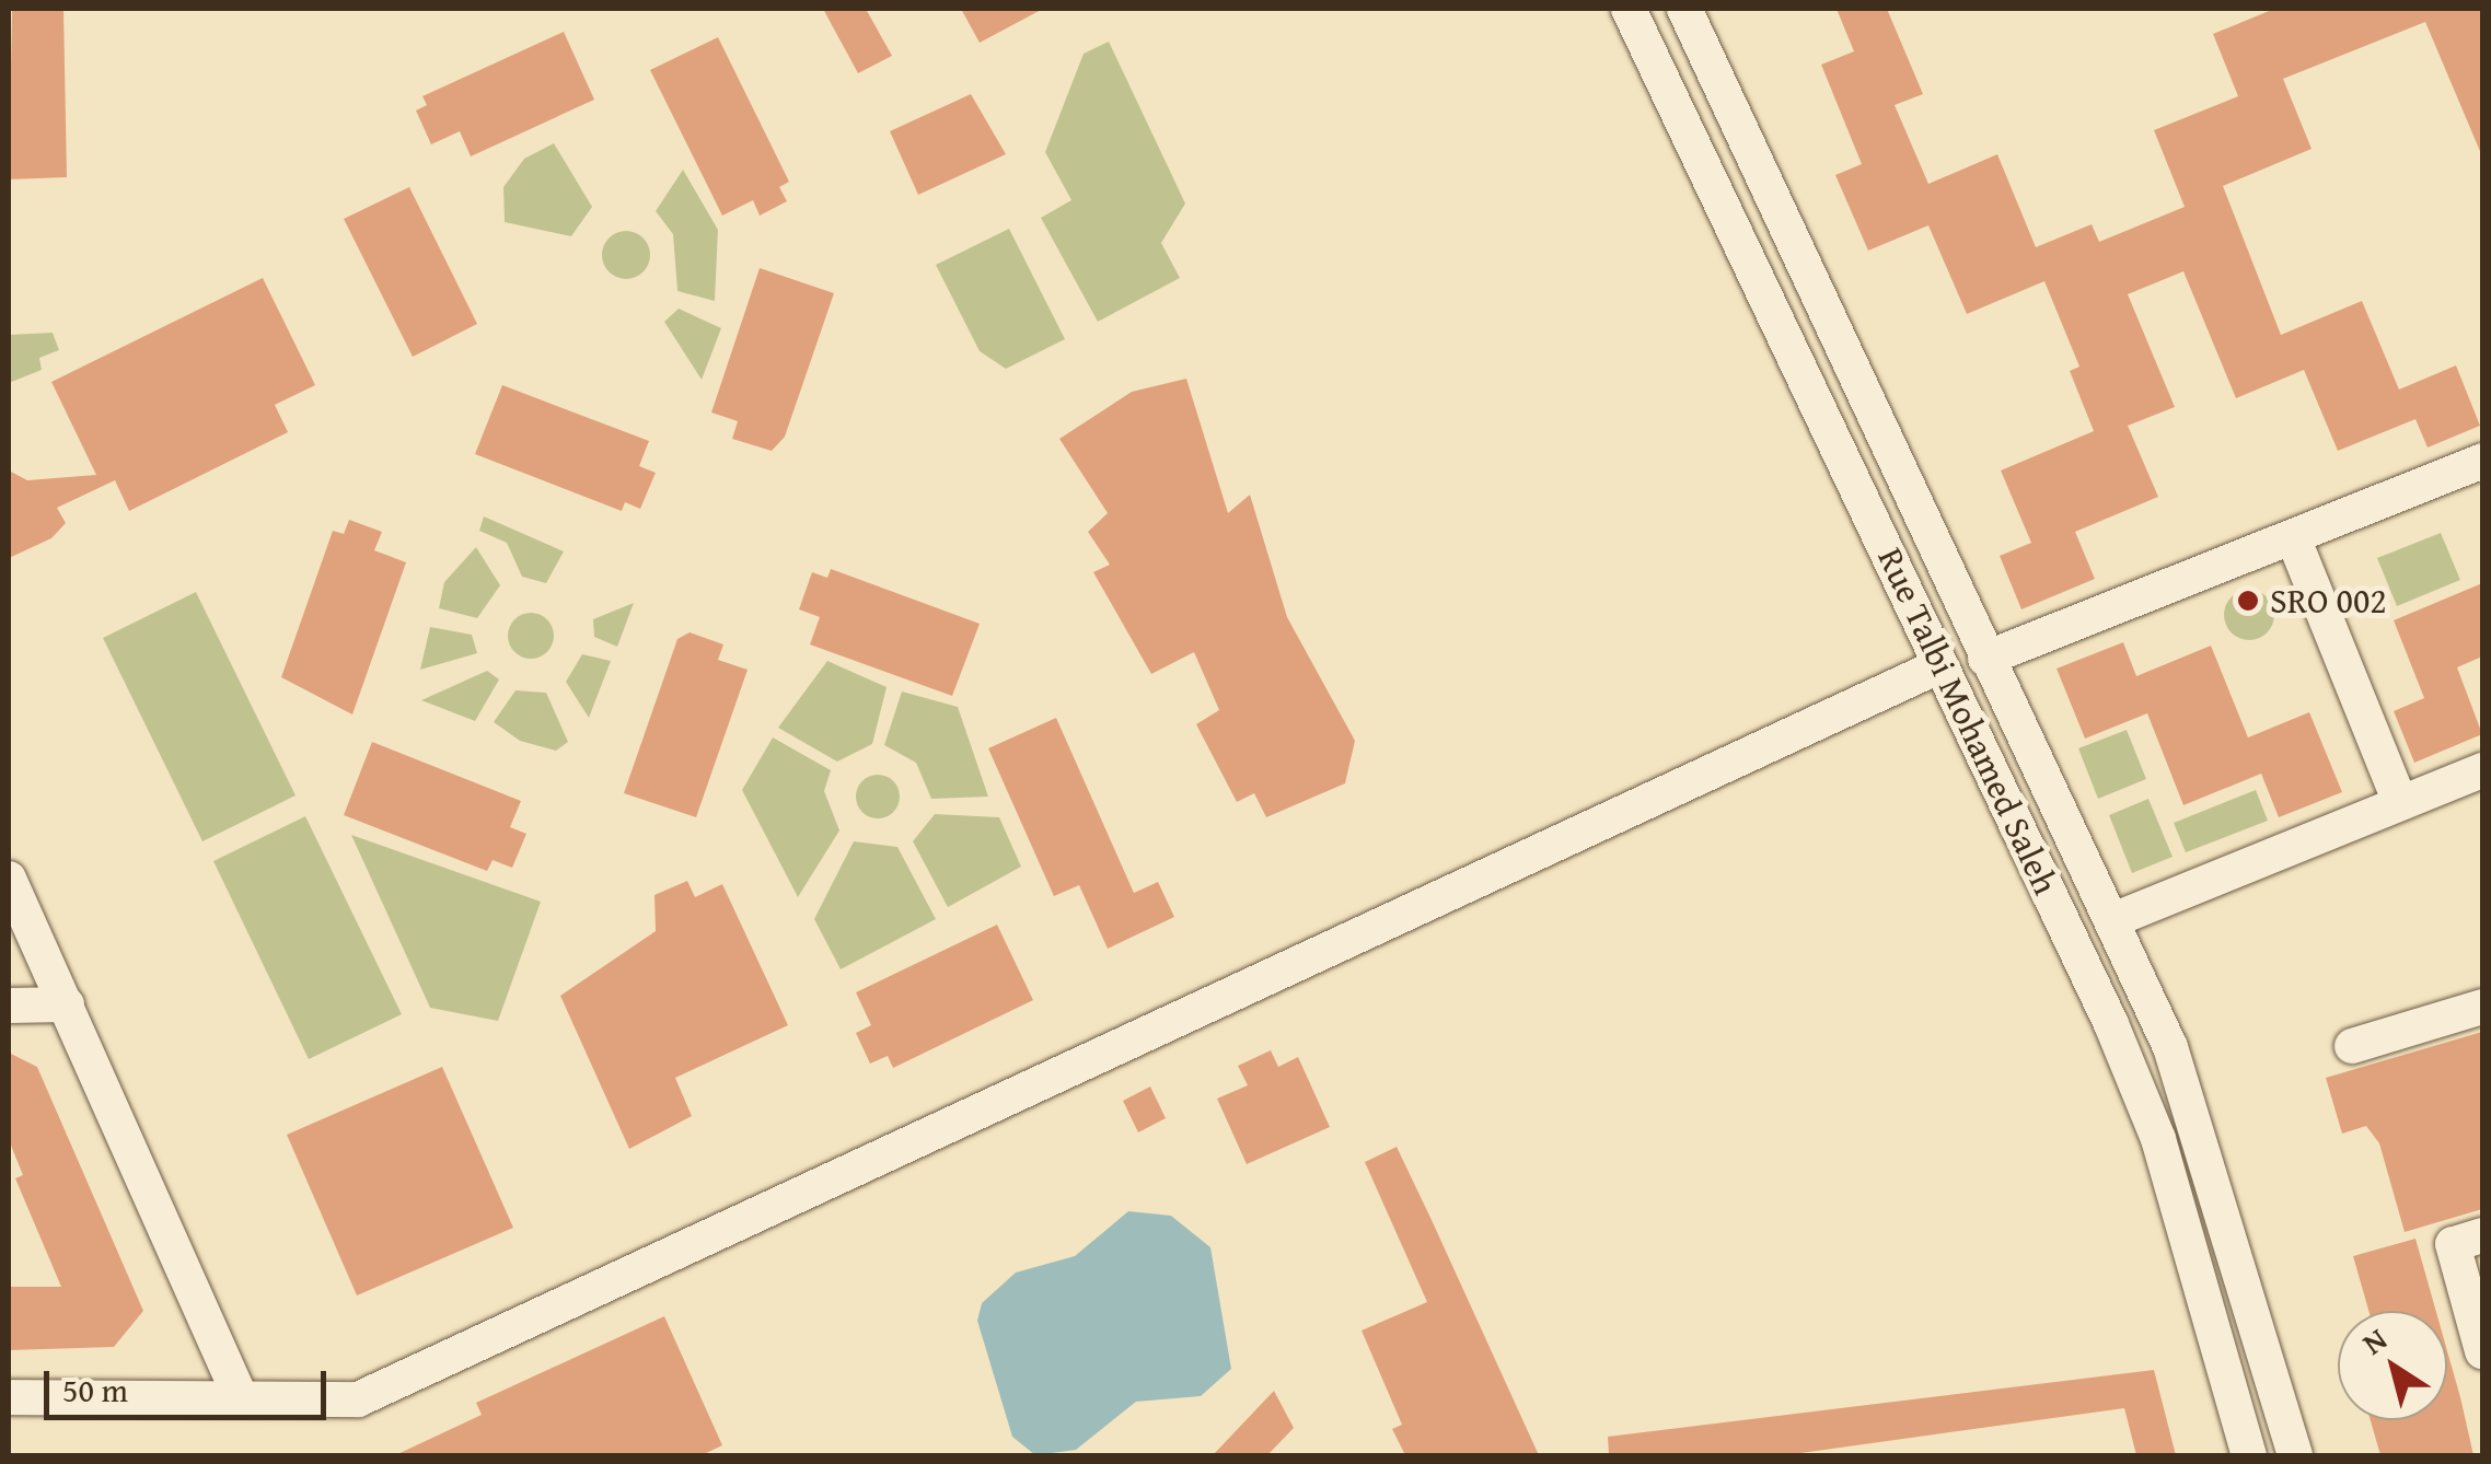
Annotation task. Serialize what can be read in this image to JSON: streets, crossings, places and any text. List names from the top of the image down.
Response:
{
  "streets": {
    "street": ["Rue Talbi Mohamed Saleh"]
  },
  "places": ["SRO 002"],
  "scale_bar": "50 m",
  "north": "top left"
}
